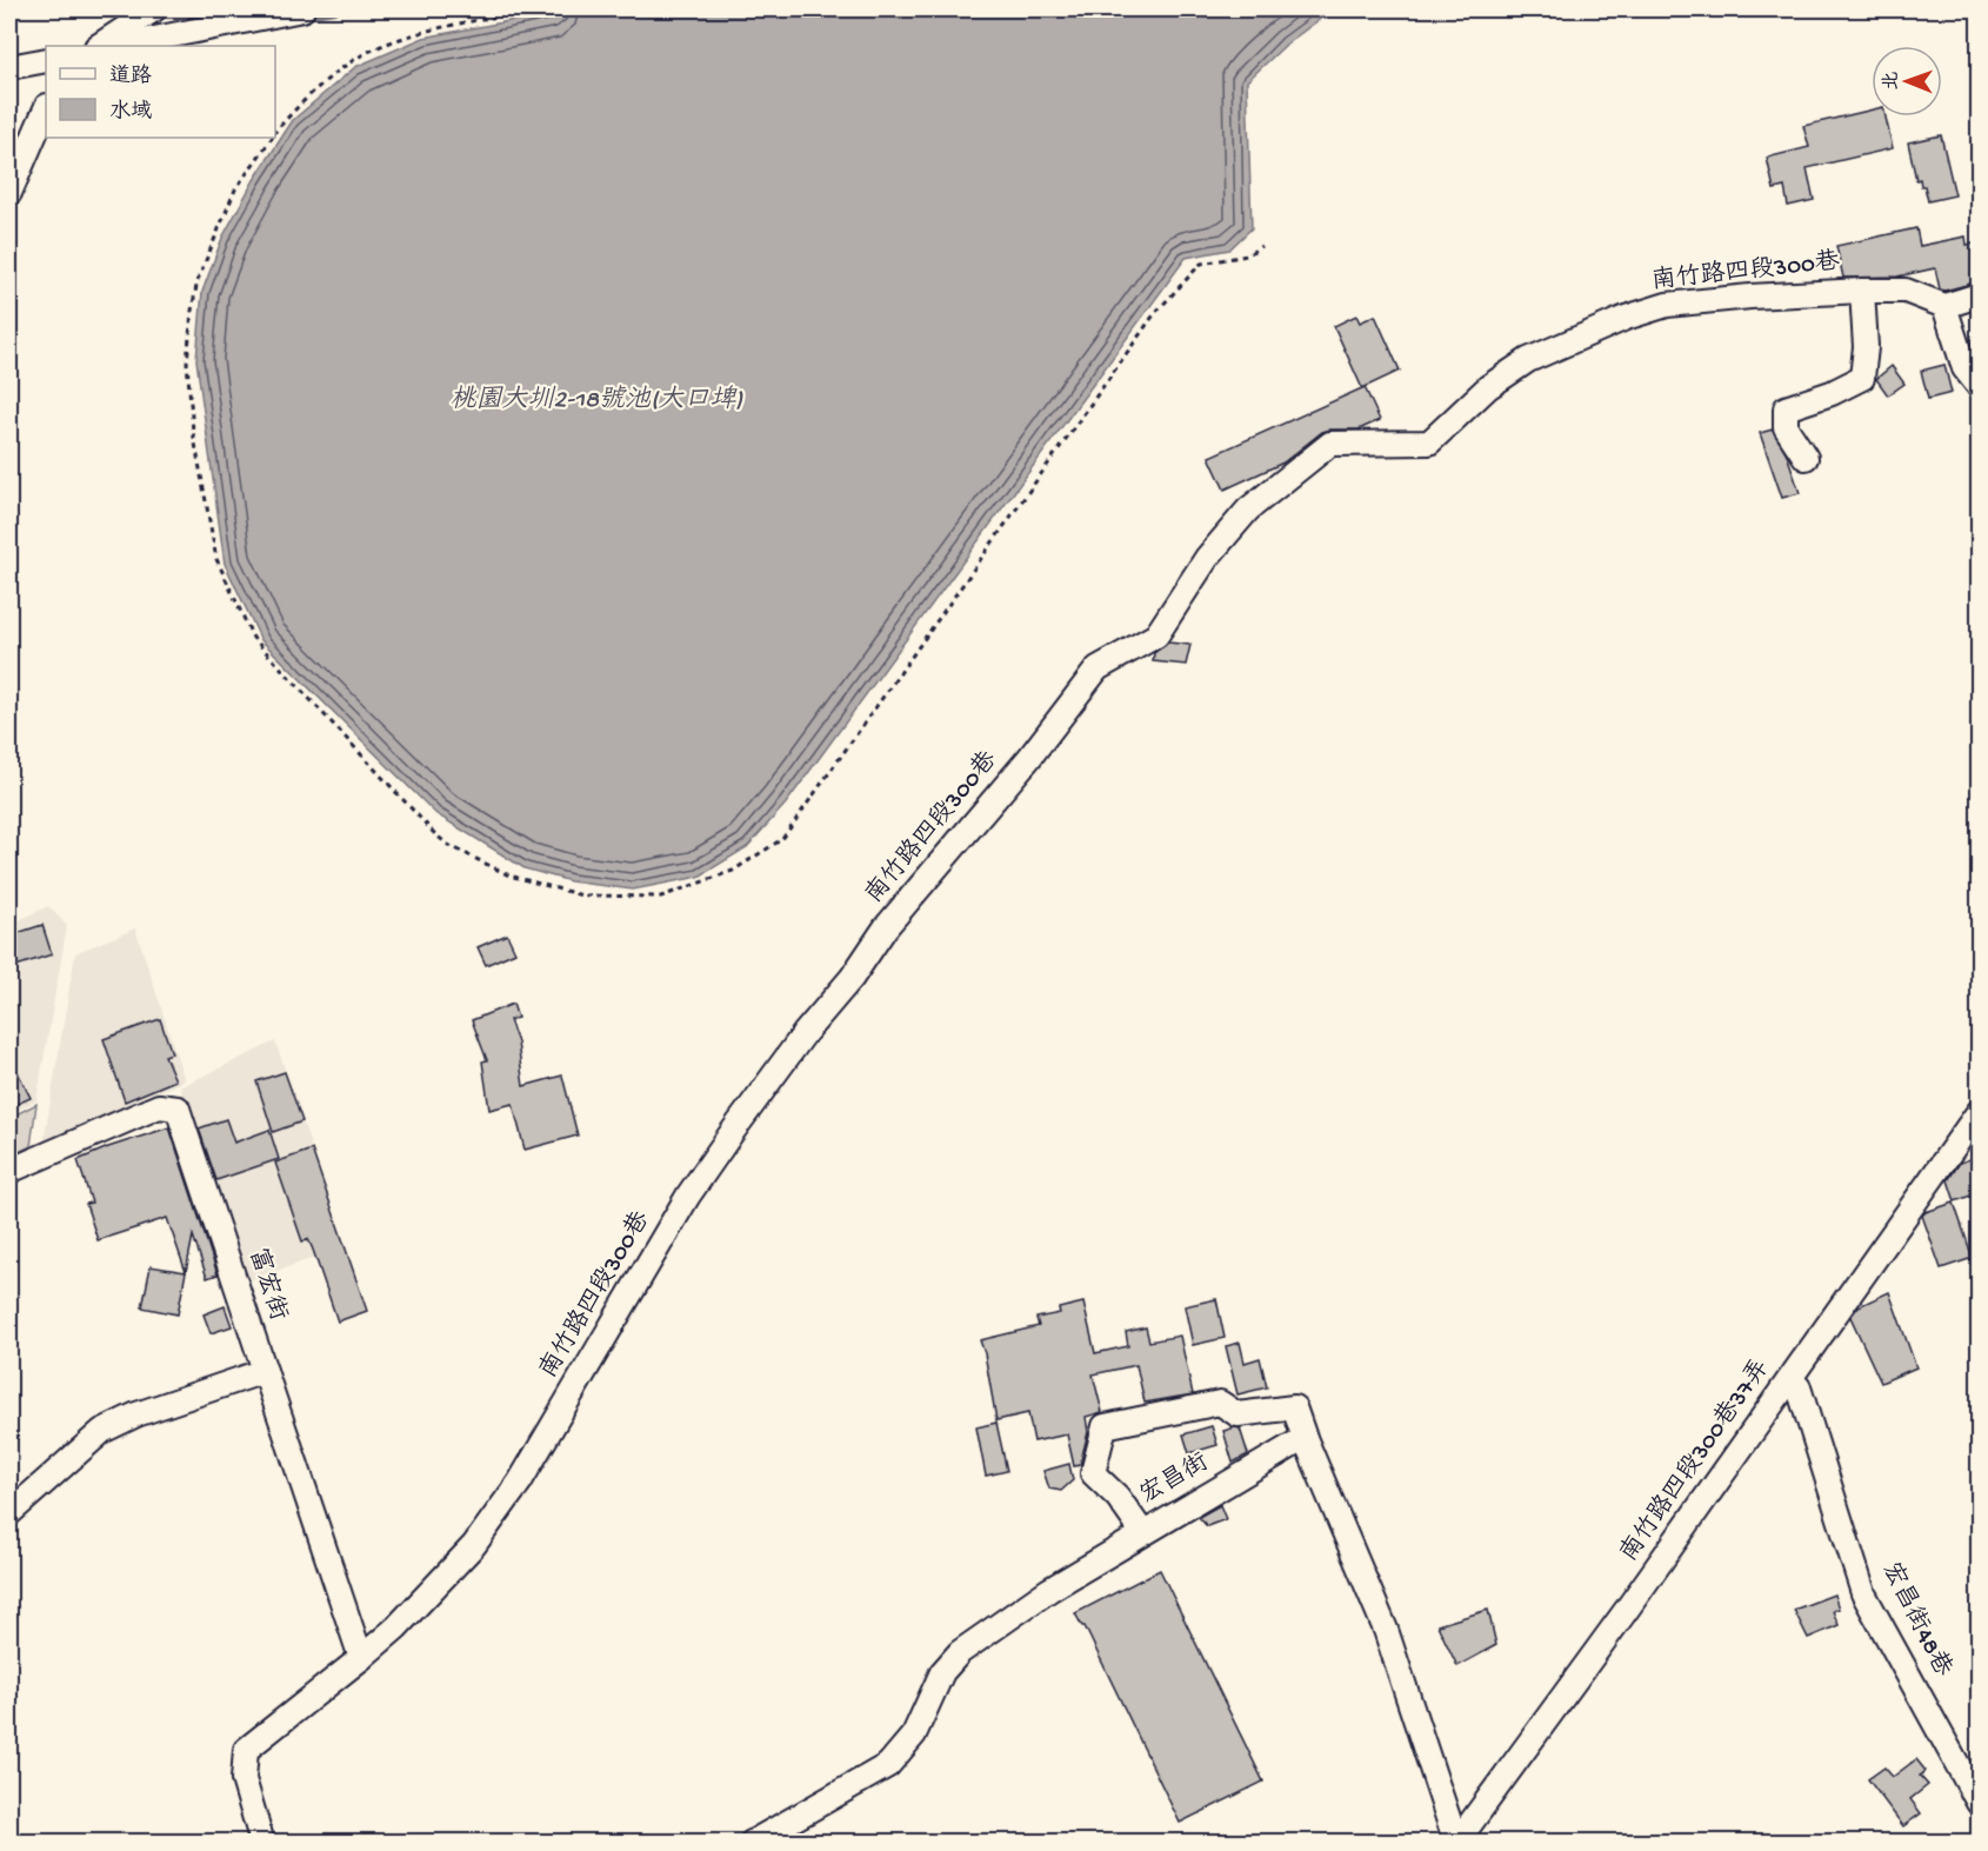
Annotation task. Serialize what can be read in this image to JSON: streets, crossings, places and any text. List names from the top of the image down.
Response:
{
  "streets": {
    "street": [
      "南竹路四段300巷",
      "富宏街",
      "南竹路四段300巷37弄",
      "宏昌街",
      "宏昌街48巷"
    ]
  },
  "crossings": [
    ["南竹路四段300巷37弄", "宏昌街48巷"]
  ],
  "water": ["桃園大圳2-18號池(大口埤)"],
  "legend": ["道路", "水域"],
  "north": "left"
}
